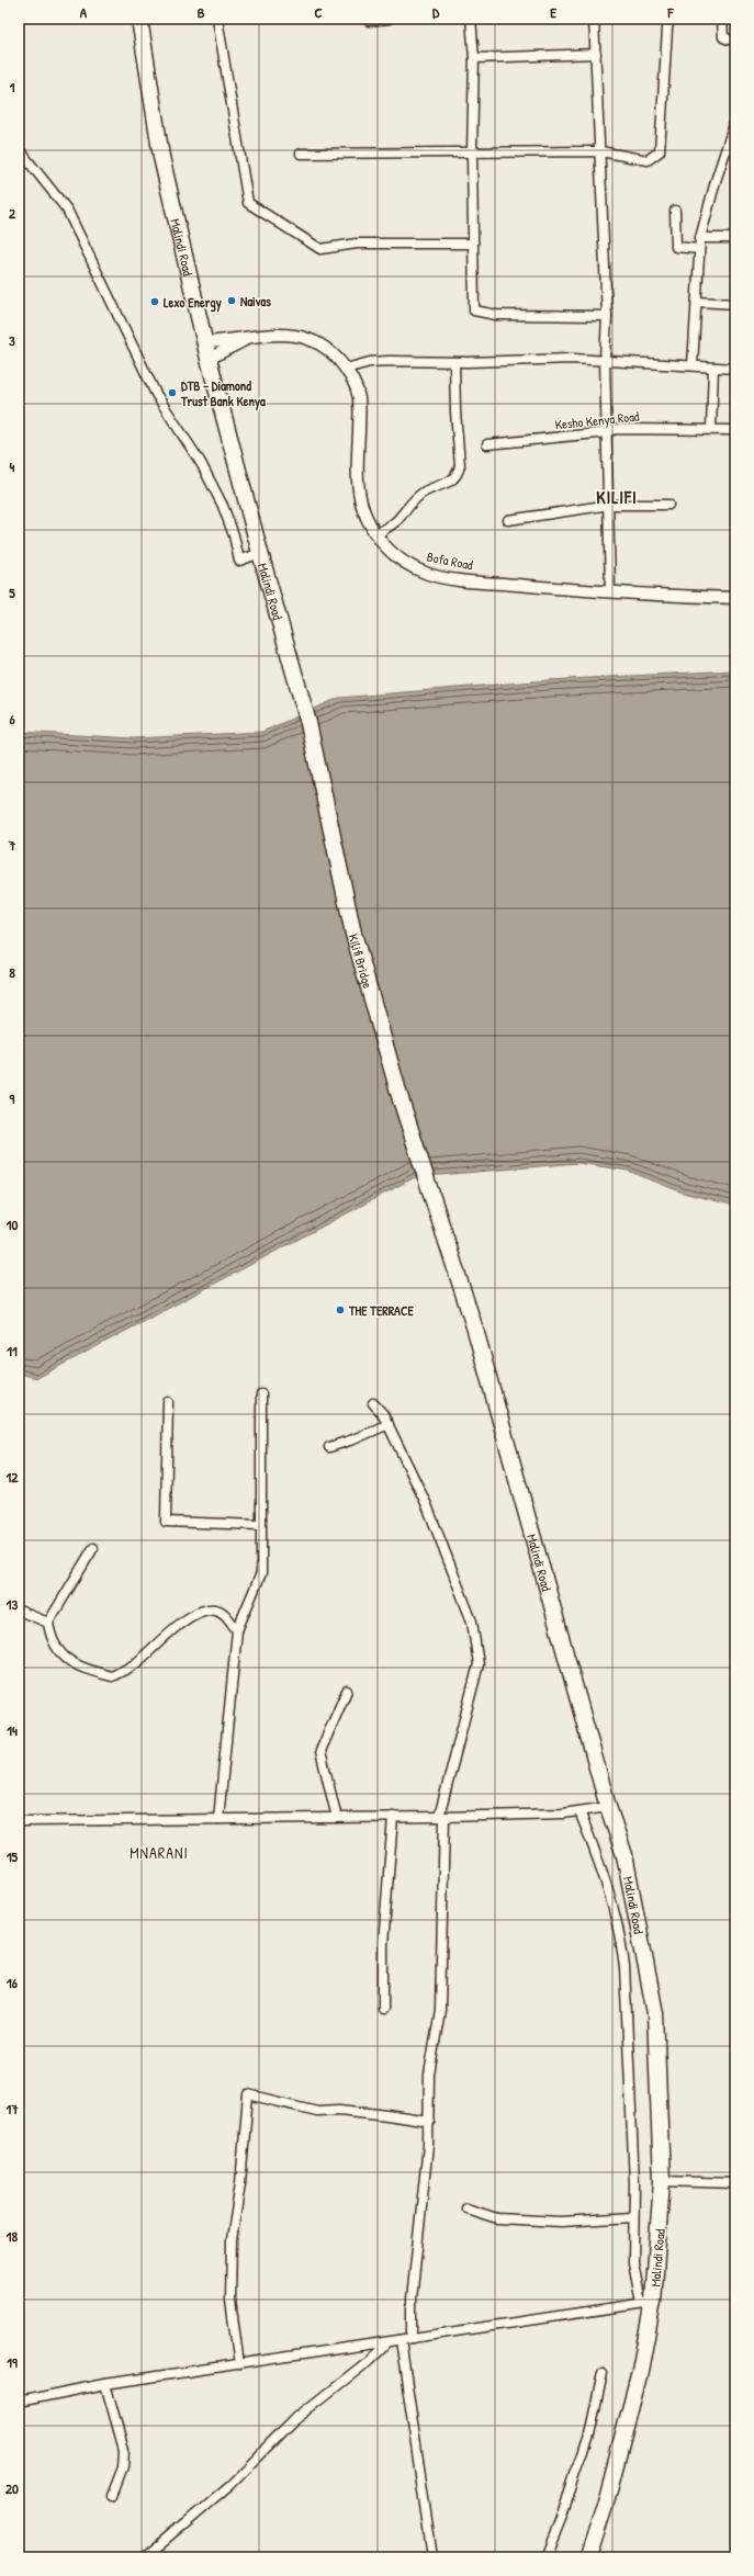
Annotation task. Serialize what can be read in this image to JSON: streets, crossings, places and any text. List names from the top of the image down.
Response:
{
  "streets": {
    "highway": ["Malindi Road", "Kilifi Bridge"],
    "street": ["Kesho Kenya Road", "Bofa Road"]
  },
  "crossings": [
    ["Malindi Road", "Bofa Road"],
    ["Malindi Road", "Kilifi Bridge"]
  ],
  "districts": ["KILIFI", "MNARANI"],
  "places": [
    "Naivas",
    "Lexo Energy",
    "DTB - Diamond Trust Bank Kenya",
    "THE TERRACE"
  ],
  "grid": {
    "columns": [
      "A",
      "B",
      "C",
      "D",
      "E",
      "F"
    ],
    "rows": [
      "1",
      "2",
      "3",
      "4",
      "5",
      "6",
      "7",
      "8",
      "9",
      "10",
      "11",
      "12",
      "13",
      "14",
      "15",
      "16",
      "17",
      "18",
      "19",
      "20"
    ]
  }
}
